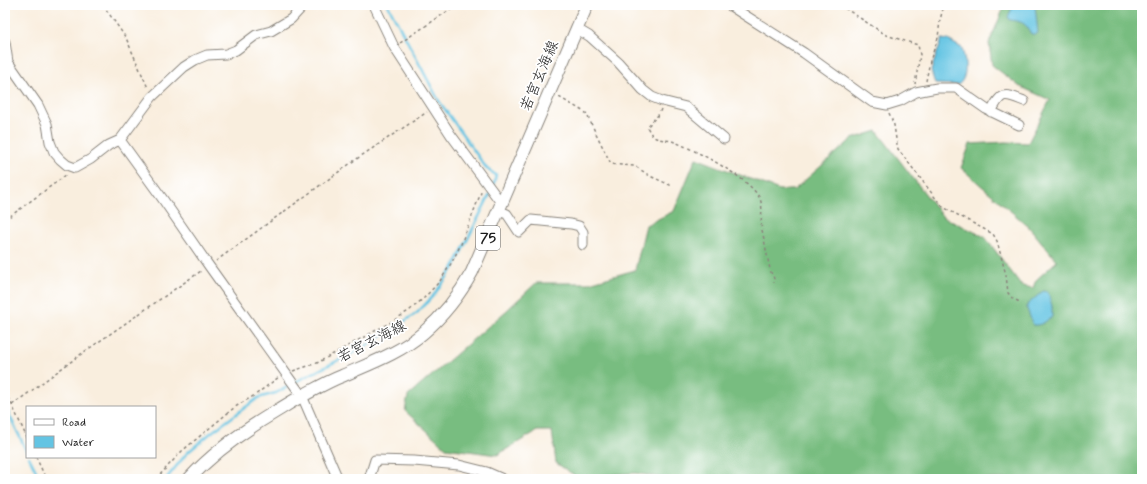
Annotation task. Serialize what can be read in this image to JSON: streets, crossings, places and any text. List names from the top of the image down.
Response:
{
  "streets": {
    "main road": ["若宮玄海線", "75"]
  },
  "legend": ["Road", "Water"]
}
